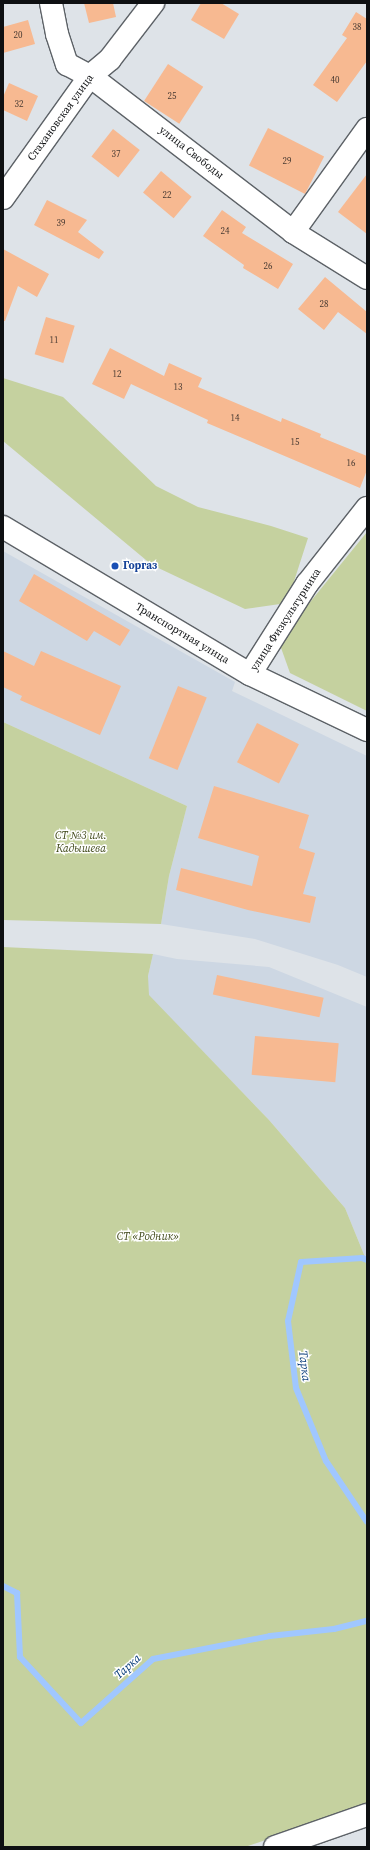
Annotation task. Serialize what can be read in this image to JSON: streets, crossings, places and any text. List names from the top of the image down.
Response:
{
  "streets": {
    "street": [
      "Стахановская улица",
      "улица Свободы",
      "улица Физкультурника",
      "Транспортная улица"
    ]
  },
  "crossings": [
    ["Стахановская улица", "улица Свободы"],
    ["улица Физкультурника", "Транспортная улица"]
  ],
  "water": ["Тарка"],
  "parks": ["СТ №3 им. Кадышева", "СТ «Родник»"],
  "places": ["Горгаз"],
  "house_numbers": [
    "38",
    "20",
    "40",
    "25",
    "32",
    "37",
    "29",
    "22",
    "39",
    "24",
    "26",
    "28",
    "11",
    "12",
    "13",
    "14",
    "15",
    "16"
  ]
}
